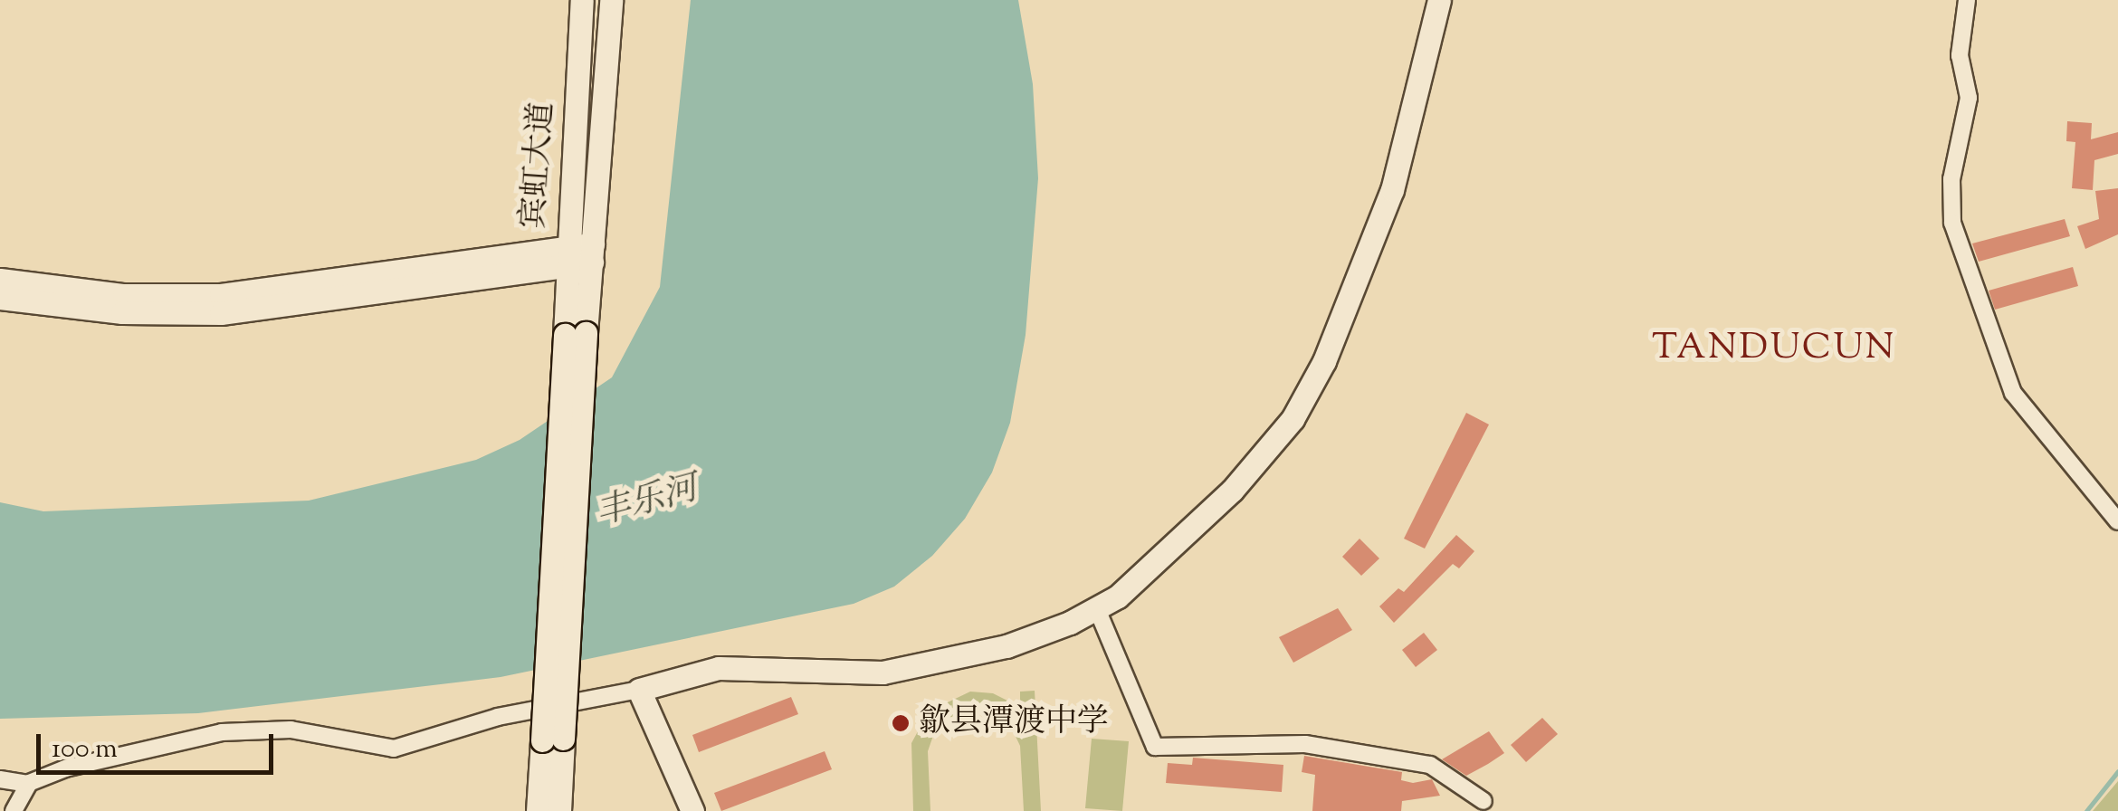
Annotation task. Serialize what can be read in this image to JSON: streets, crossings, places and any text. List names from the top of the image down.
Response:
{
  "streets": {
    "street": ["宾虹大道"]
  },
  "districts": ["TANDUCUN"],
  "water": ["丰乐河"],
  "places": ["歙县潭渡中学"],
  "scale_bar": "100 m"
}
